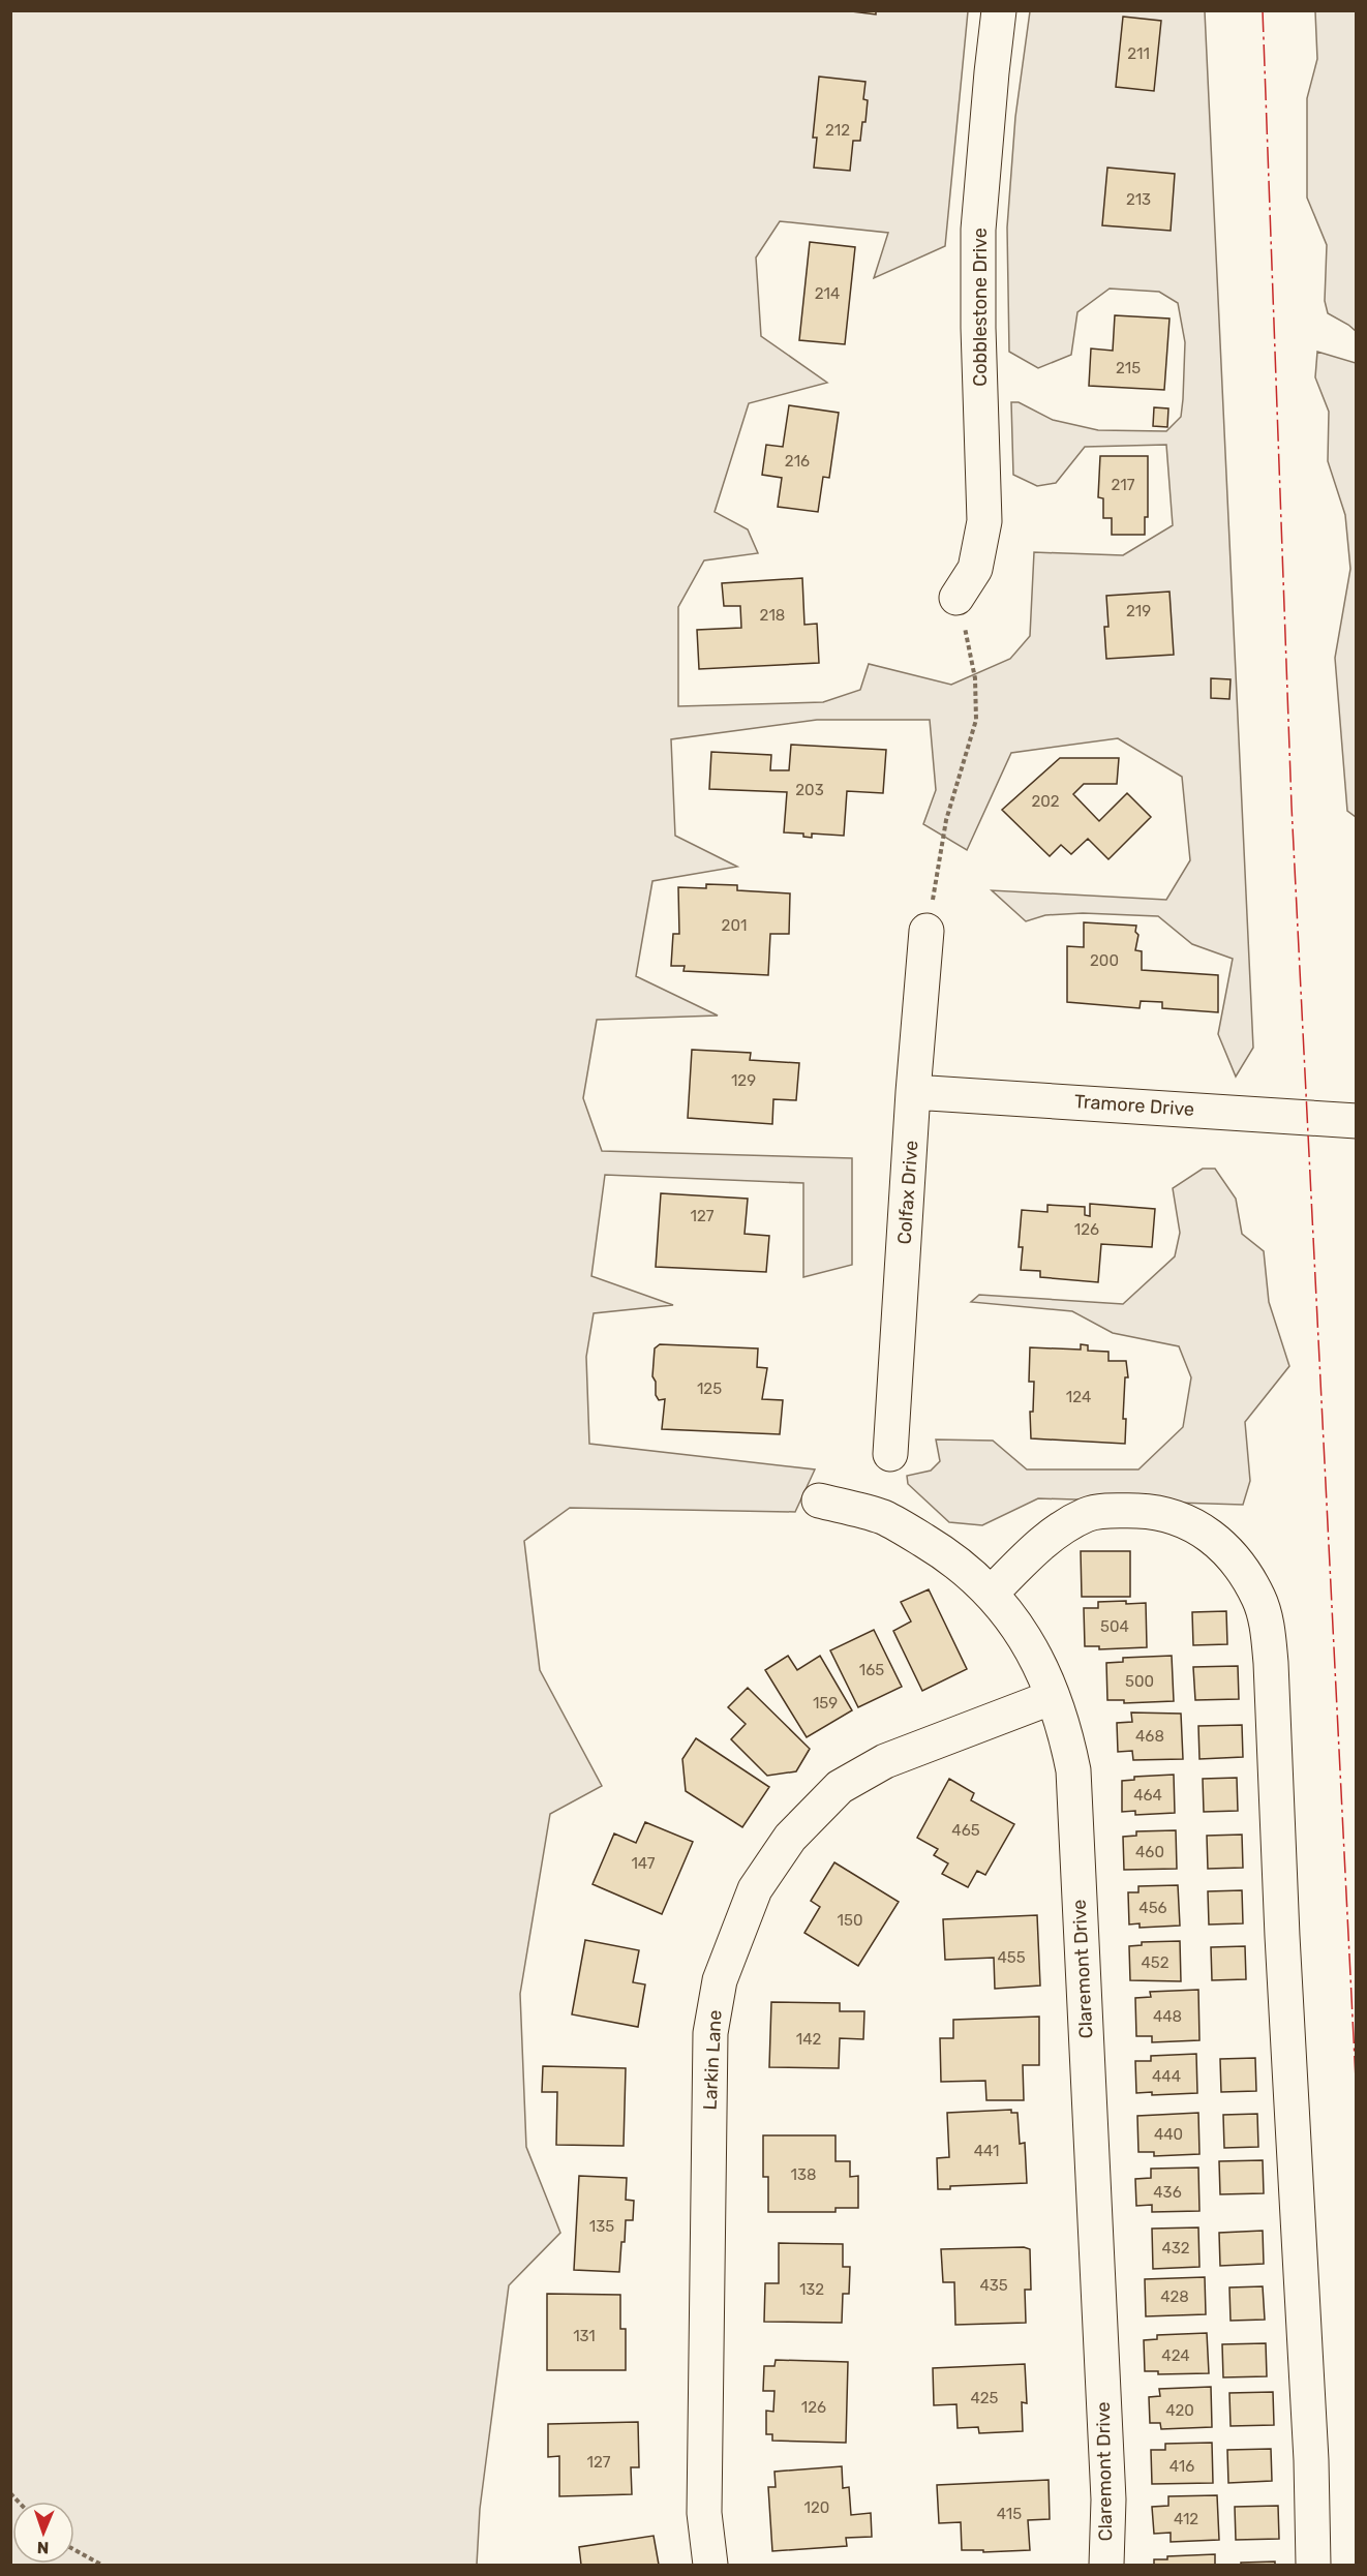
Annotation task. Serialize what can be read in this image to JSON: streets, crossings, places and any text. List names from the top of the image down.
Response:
{
  "streets": {
    "street": [
      "Cobblestone Drive",
      "Tramore Drive",
      "Colfax Drive",
      "Claremont Drive",
      "Larkin Lane"
    ]
  },
  "crossings": [
    ["Tramore Drive", "Colfax Drive"],
    ["Claremont Drive", "Larkin Lane"]
  ],
  "house_numbers": [
    "211",
    "212",
    "213",
    "214",
    "215",
    "216",
    "217",
    "219",
    "218",
    "203",
    "202",
    "201",
    "200",
    "129",
    "127",
    "126",
    "125",
    "124",
    "504",
    "165",
    "500",
    "159",
    "468",
    "464",
    "465",
    "460",
    "147",
    "456",
    "150",
    "455",
    "452",
    "448",
    "142",
    "444",
    "440",
    "441",
    "138",
    "436",
    "135",
    "432",
    "435",
    "132",
    "428",
    "131",
    "424",
    "425",
    "126",
    "420",
    "127",
    "416",
    "120",
    "415",
    "412"
  ],
  "north": "bottom"
}
